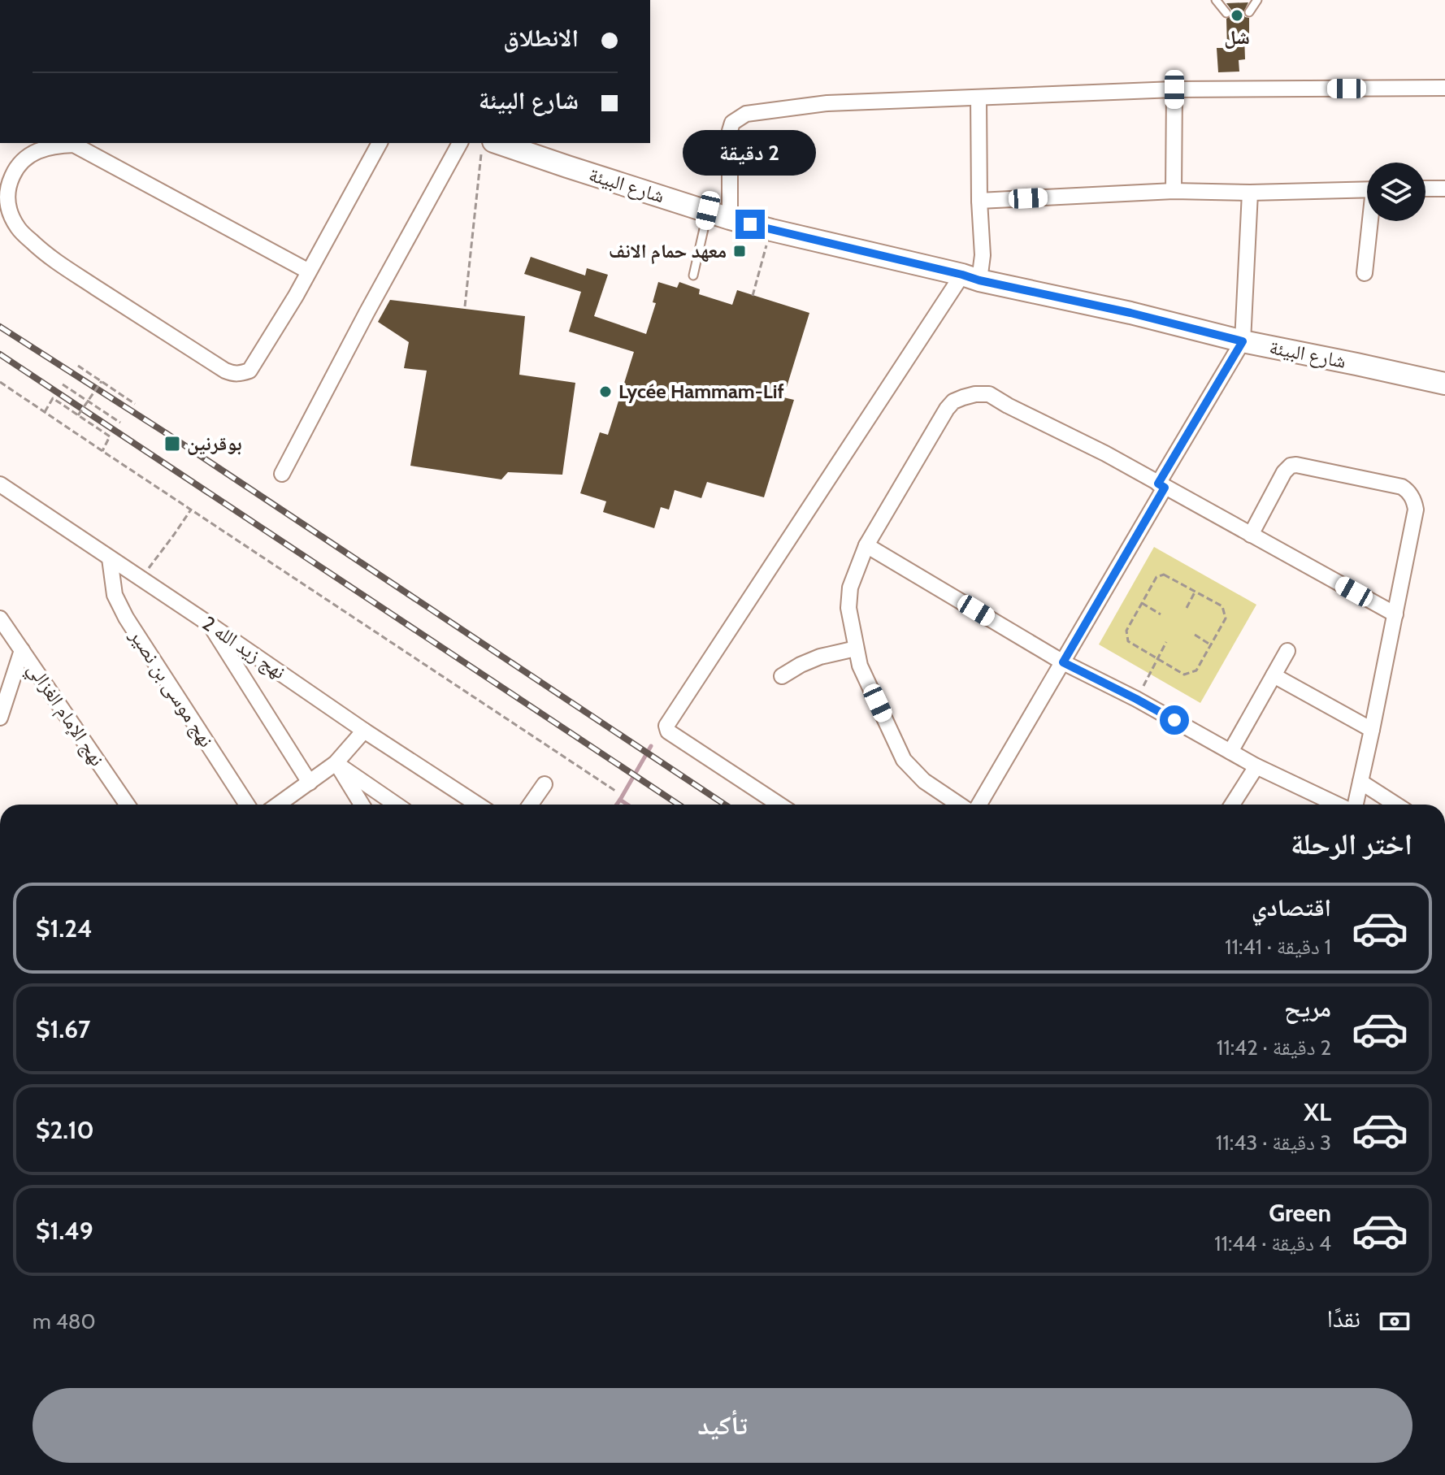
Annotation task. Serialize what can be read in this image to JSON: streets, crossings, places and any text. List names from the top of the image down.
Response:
{
  "streets": {
    "main road": ["شارع البيئة"],
    "street": ["نهج زيد الله 2", "نهج موسى بن نصير", "نهج الإمام الغزالي"]
  },
  "crossings": [
    ["نهج زيد الله 2", "نهج موسى بن نصير"]
  ],
  "places": {
    "other": ["شل", "Lycée Hammam-Lif"],
    "transit": ["معهد حمام الانف", "بوقرنين"]
  },
  "page": {
    "banner": ["الانطلاق", "شارع البيئة"],
    "bubble": "2 دقيقة",
    "heading": "اختر الرحلة",
    "list": [
      {
        "name": "اقتصادي",
        "note": "1 دقيقة · 11:41",
        "value": "$1.24"
      },
      {
        "name": "مريح",
        "note": "2 دقيقة · 11:42",
        "value": "$1.67"
      },
      {
        "name": "XL",
        "note": "3 دقيقة · 11:43",
        "value": "$2.10"
      },
      {
        "name": "Green",
        "note": "4 دقيقة · 11:44",
        "value": "$1.49"
      }
    ],
    "pay": ["نقدًا", "480 m"],
    "buttons": "تأكيد"
  }
}
